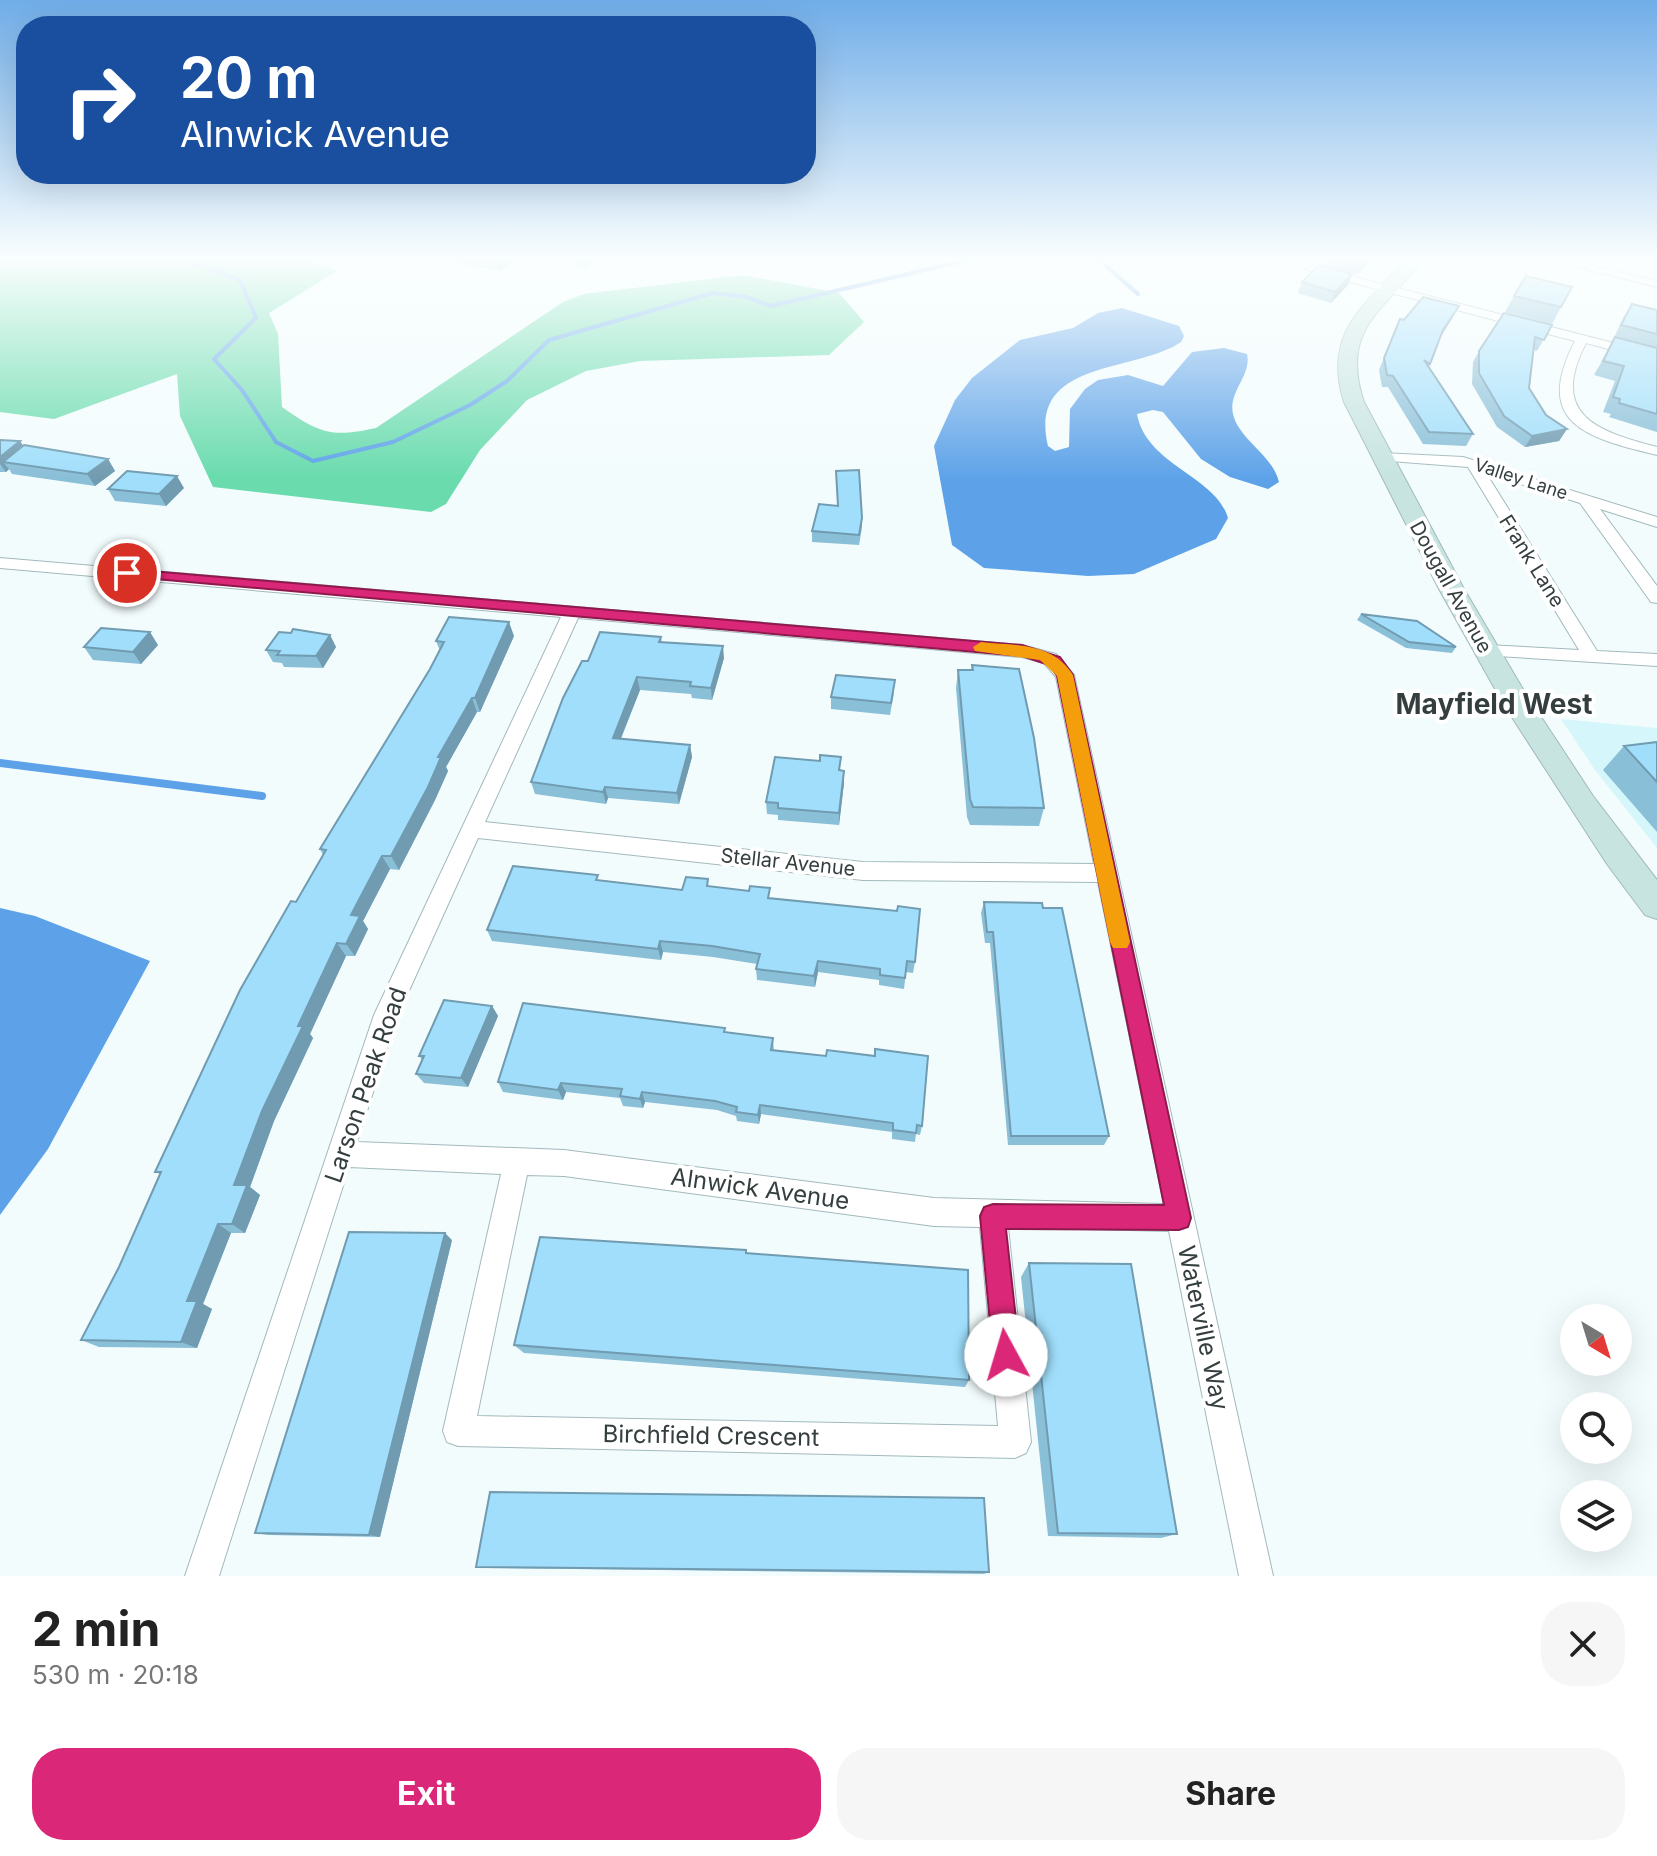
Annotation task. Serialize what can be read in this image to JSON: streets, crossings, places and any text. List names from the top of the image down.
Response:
{
  "streets": {
    "street": [
      "Valley Lane",
      "Frank Lane",
      "Dougall Avenue",
      "Stellar Avenue",
      "Larson Peak Road",
      "Alnwick Avenue",
      "Waterville Way",
      "Birchfield Crescent"
    ]
  },
  "crossings": [
    ["Valley Lane", "Frank Lane"],
    ["Valley Lane", "Dougall Avenue"],
    ["Stellar Avenue", "Larson Peak Road"],
    ["Stellar Avenue", "Waterville Way"],
    ["Larson Peak Road", "Alnwick Avenue"],
    ["Larson Peak Road", "Waterville Way"],
    ["Alnwick Avenue", "Waterville Way"],
    ["Alnwick Avenue", "Birchfield Crescent"]
  ],
  "districts": ["Mayfield West"],
  "north": "bottom right",
  "page": {
    "turn": ["20 m", "Alnwick Avenue"],
    "heading": ["2 min", "530 m · 20:18"],
    "buttons": ["Exit", "Share"]
  }
}
